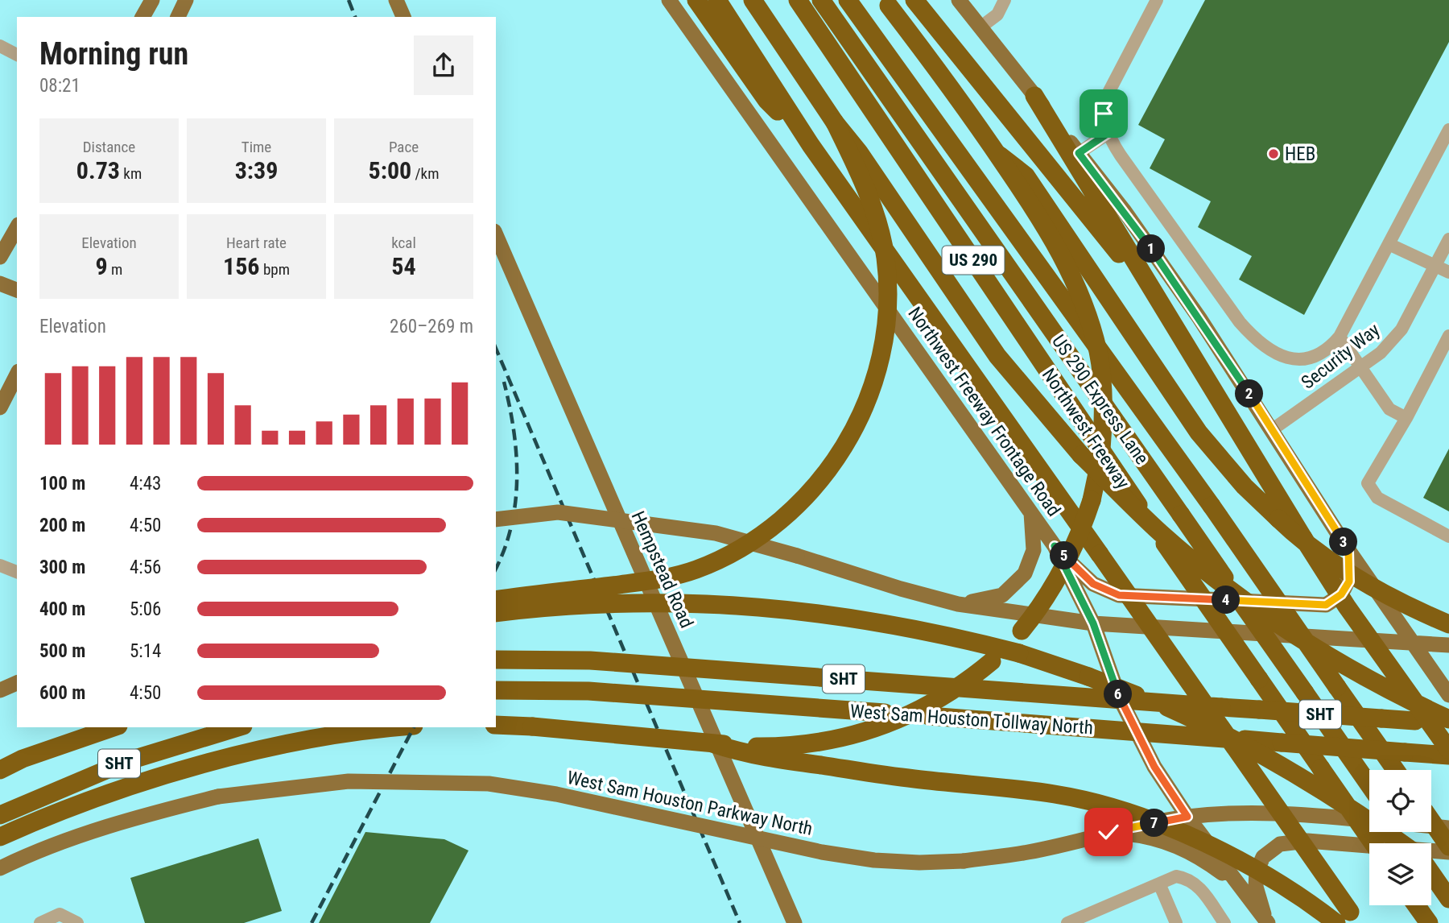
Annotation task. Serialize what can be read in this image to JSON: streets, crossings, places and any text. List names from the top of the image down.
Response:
{
  "streets": {
    "highway": [
      "US 290",
      "US 290 Express Lane",
      "Northwest Freeway",
      "SHT",
      "West Sam Houston Tollway North"
    ],
    "main road": ["Northwest Freeway Frontage Road", "Hempstead Road", "West Sam Houston Parkway North"],
    "street": ["Security Way"]
  },
  "crossings": [
    ["Northwest Freeway Frontage Road", "West Sam Houston Parkway North"]
  ],
  "places": ["HEB"],
  "page": {
    "heading": ["Morning run", "08:21"],
    "stats": [
      ["Distance", "0.73 km"],
      ["Time", "3:39"],
      ["Pace", "5:00 /km"],
      ["Elevation", "9 m"],
      ["Heart rate", "156 bpm"],
      ["kcal", "54"]
    ],
    "pins": [
      "1",
      "2",
      "3",
      "5",
      "4",
      "6",
      "7"
    ],
    "chart": ["Elevation", "260–269 m"],
    "list": [
      {
        "name": "100 m",
        "note": "4:43"
      },
      {
        "name": "200 m",
        "note": "4:50"
      },
      {
        "name": "300 m",
        "note": "4:56"
      },
      {
        "name": "400 m",
        "note": "5:06"
      },
      {
        "name": "500 m",
        "note": "5:14"
      },
      {
        "name": "600 m",
        "note": "4:50"
      }
    ]
  }
}
